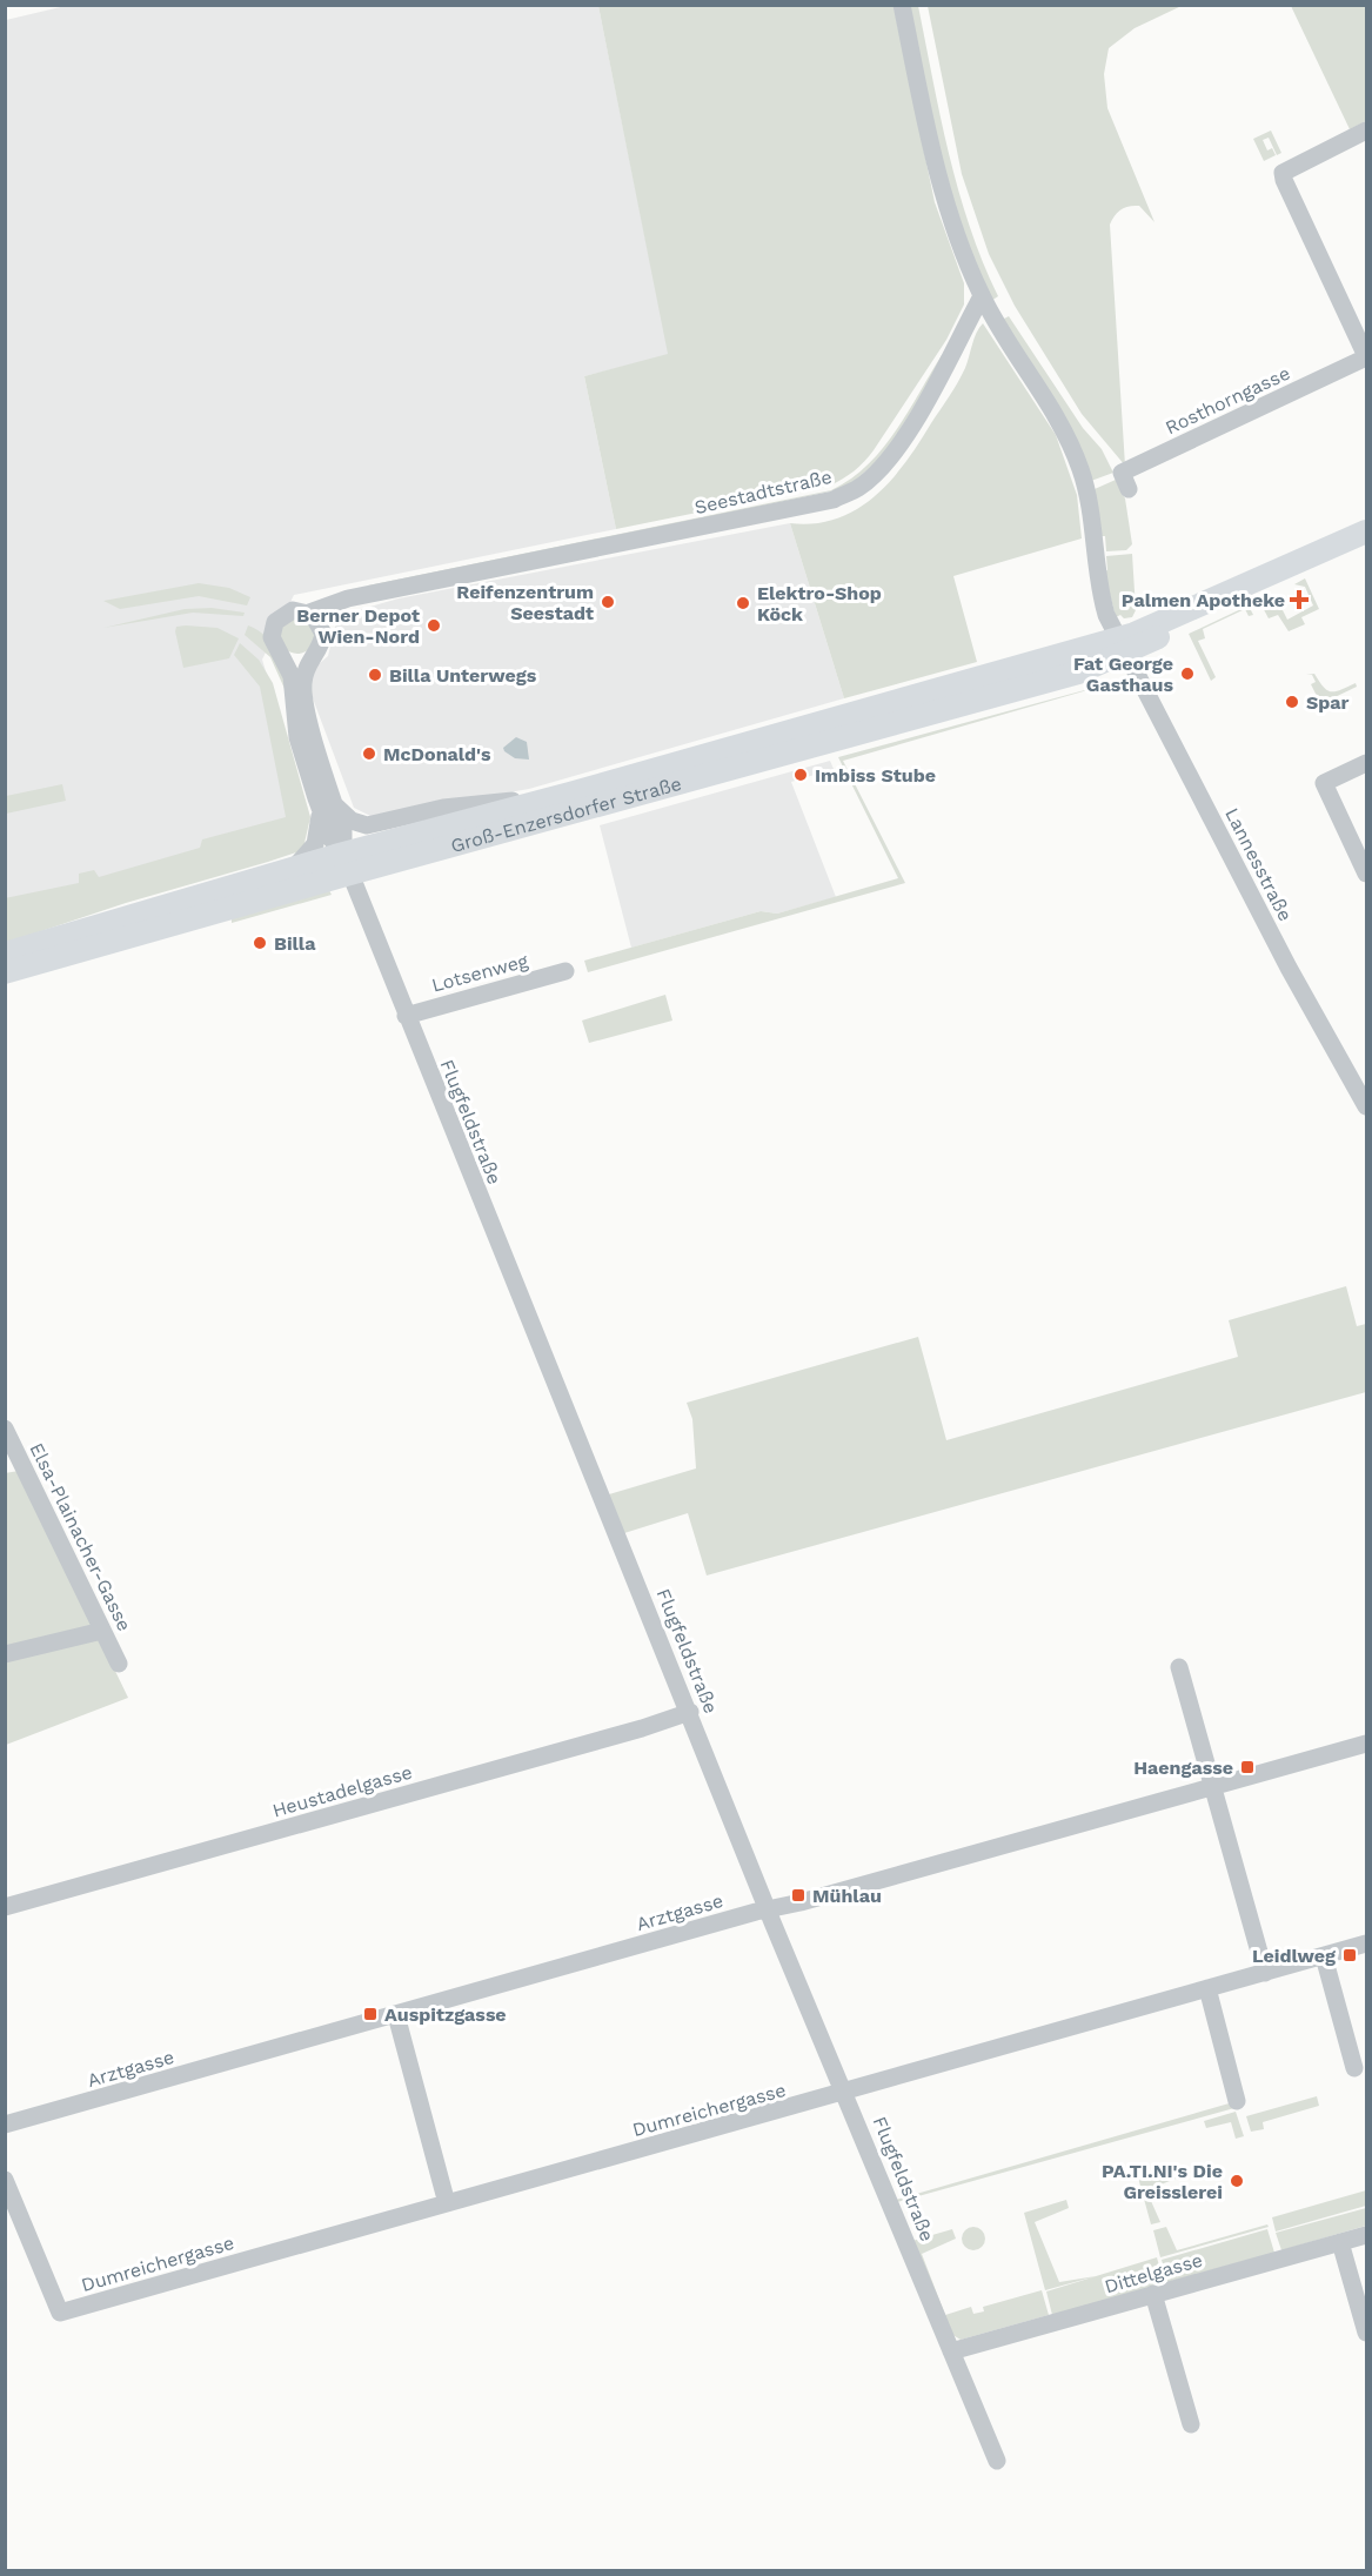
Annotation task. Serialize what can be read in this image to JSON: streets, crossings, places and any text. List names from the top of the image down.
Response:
{
  "streets": {
    "main road": ["Groß-Enzersdorfer Straße"],
    "street": [
      "Rosthorngasse",
      "Seestadtstraße",
      "Lannesstraße",
      "Lotsenweg",
      "Flugfeldstraße",
      "Elsa-Plainacher-Gasse",
      "Heustadelgasse",
      "Arztgasse",
      "Dumreichergasse",
      "Dittelgasse"
    ]
  },
  "crossings": [
    ["Seestadtstraße", "Groß-Enzersdorfer Straße"],
    ["Seestadtstraße", "Lannesstraße"],
    ["Seestadtstraße", "Flugfeldstraße"],
    ["Groß-Enzersdorfer Straße", "Lannesstraße"],
    ["Groß-Enzersdorfer Straße", "Flugfeldstraße"],
    ["Lotsenweg", "Flugfeldstraße"],
    ["Flugfeldstraße", "Heustadelgasse"],
    ["Flugfeldstraße", "Arztgasse"],
    ["Flugfeldstraße", "Dumreichergasse"],
    ["Flugfeldstraße", "Dittelgasse"]
  ],
  "places": {
    "health": ["Palmen Apotheke"],
    "other": [
      "Reifenzentrum Seestadt",
      "Elektro-Shop Köck",
      "Berner Depot Wien-Nord",
      "Fat George Gasthaus",
      "Billa Unterwegs",
      "Spar",
      "McDonald's",
      "Imbiss Stube",
      "Billa",
      "PA.TI.NI's Die Greisslerei"
    ],
    "transit": [
      "Haengasse",
      "Mühlau",
      "Leidlweg",
      "Auspitzgasse"
    ]
  }
}
